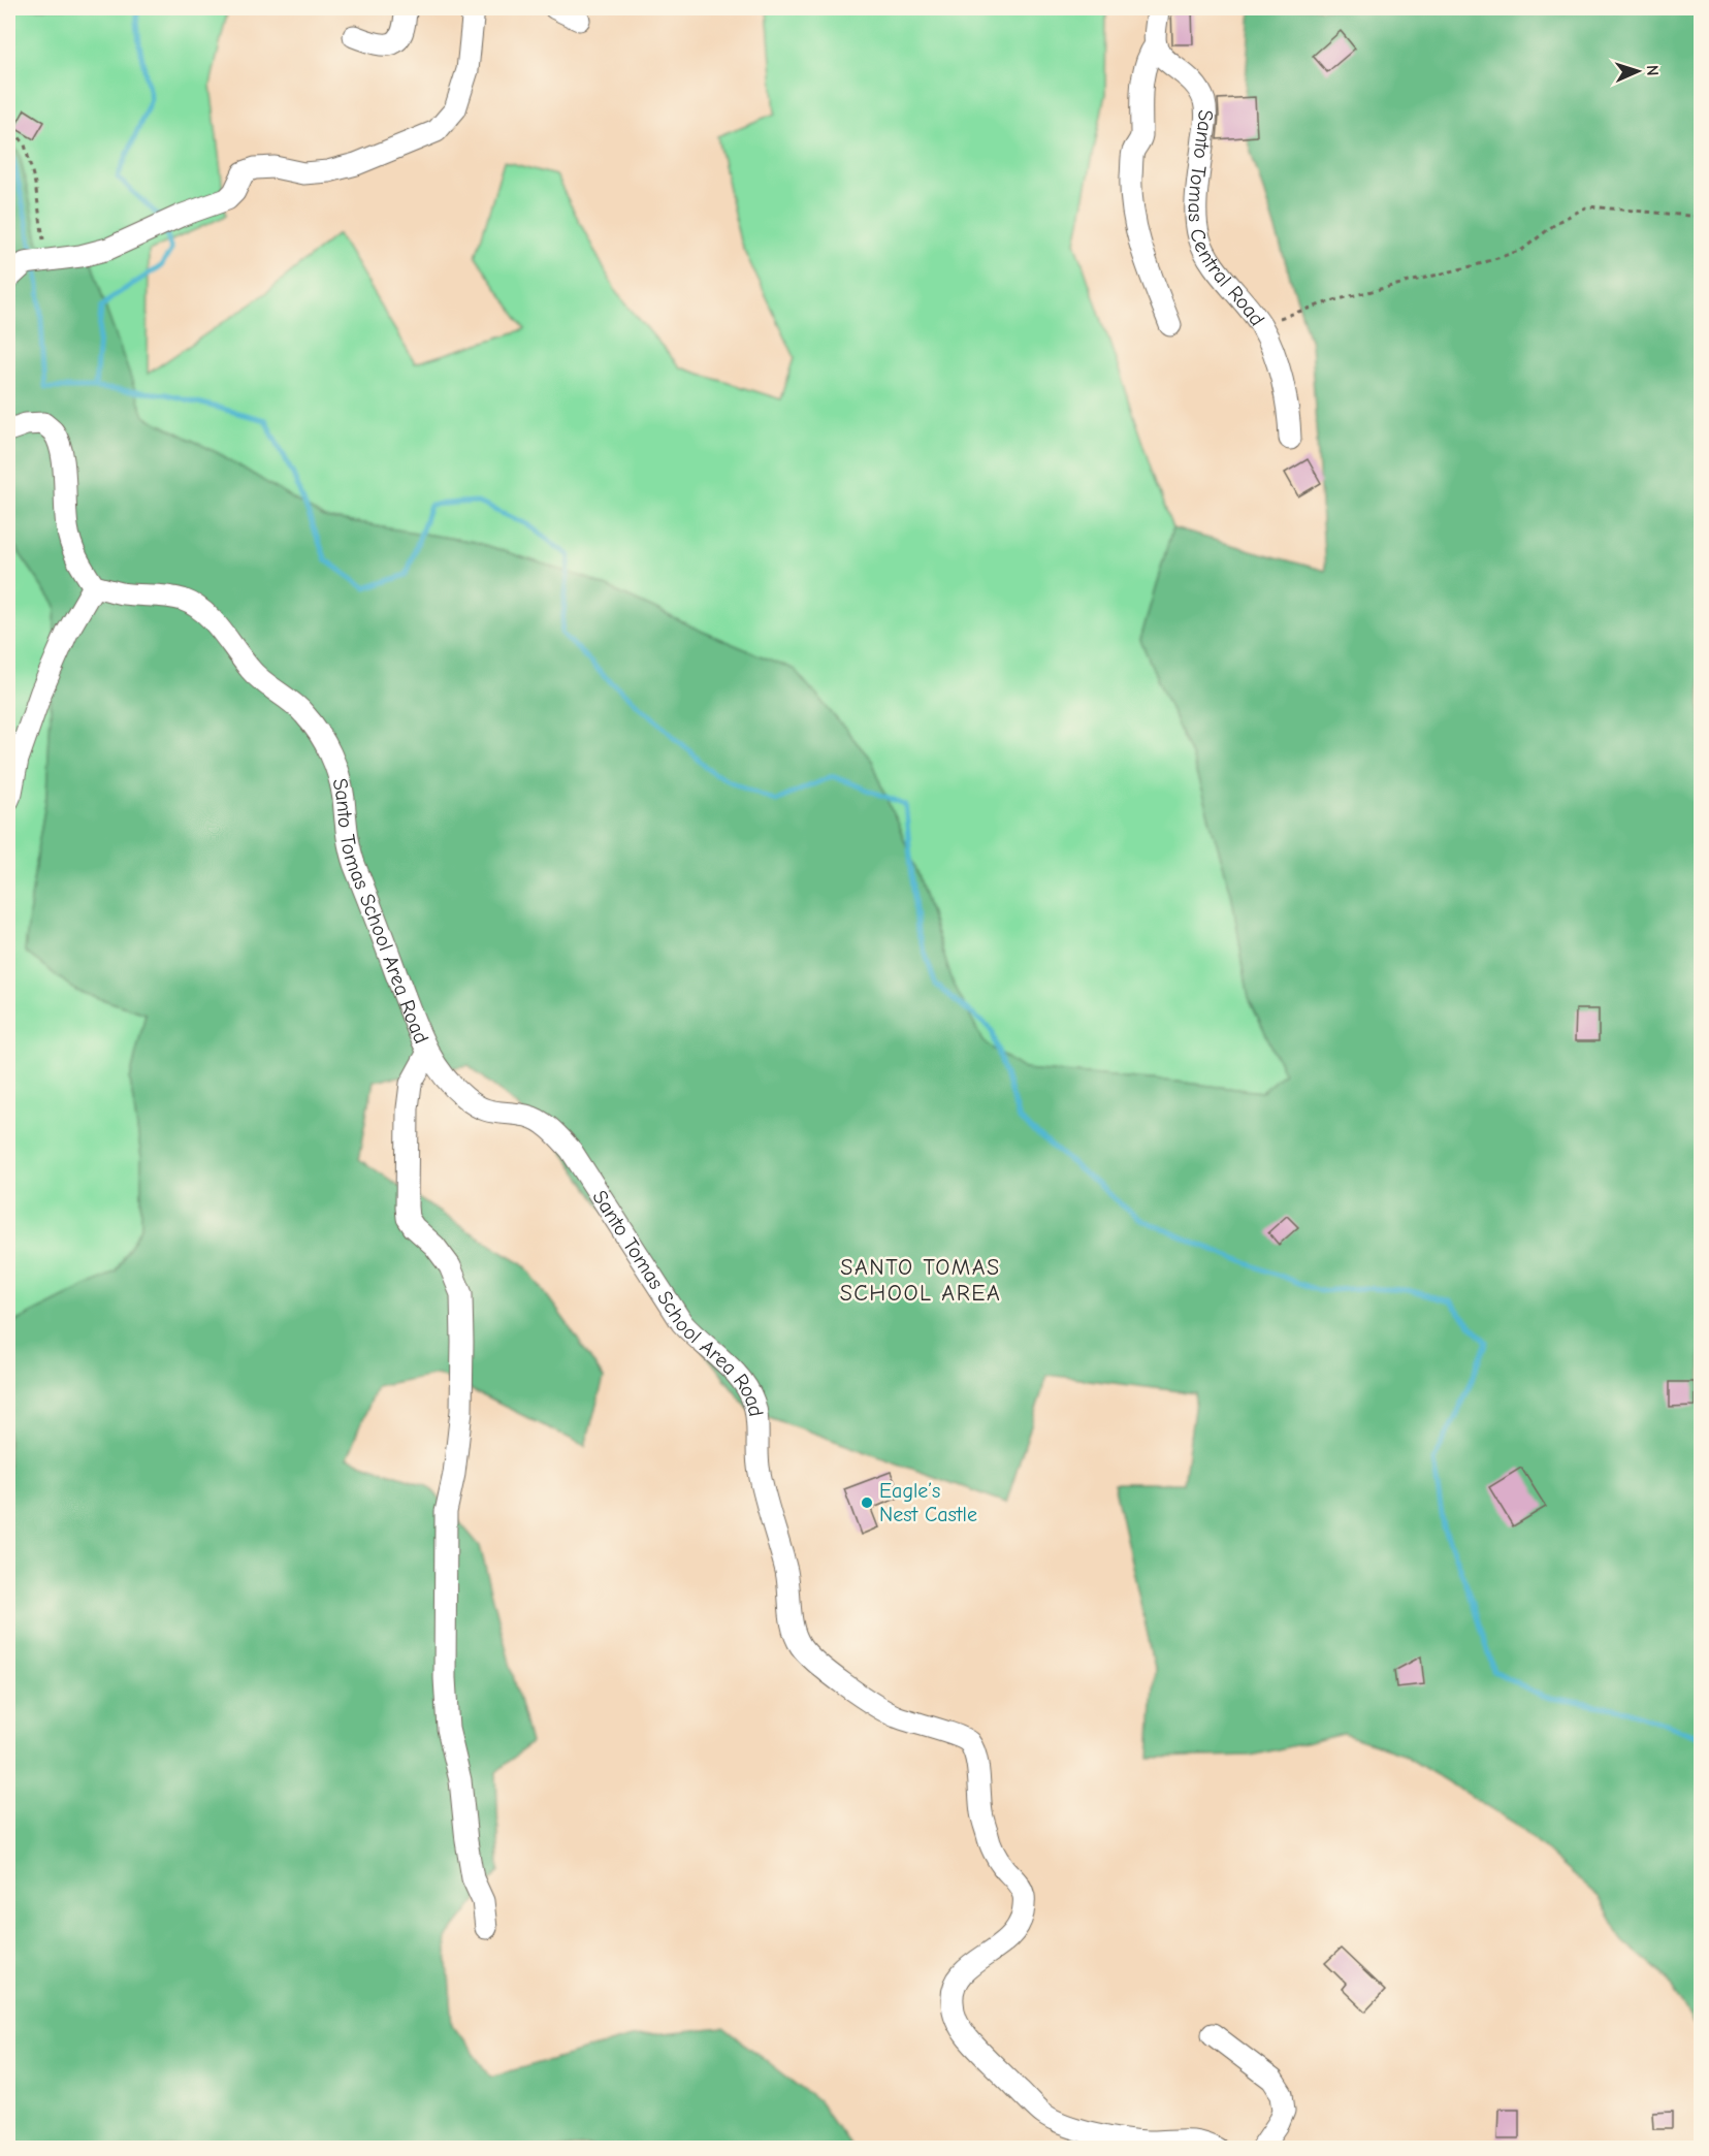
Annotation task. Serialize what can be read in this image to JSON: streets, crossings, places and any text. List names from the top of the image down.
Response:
{
  "streets": {
    "street": ["Santo Tomas Central Road", "Santo Tomas School Area Road"]
  },
  "districts": ["SANTO TOMAS SCHOOL AREA"],
  "places": ["Eagle’s Nest Castle"],
  "north": "right"
}
